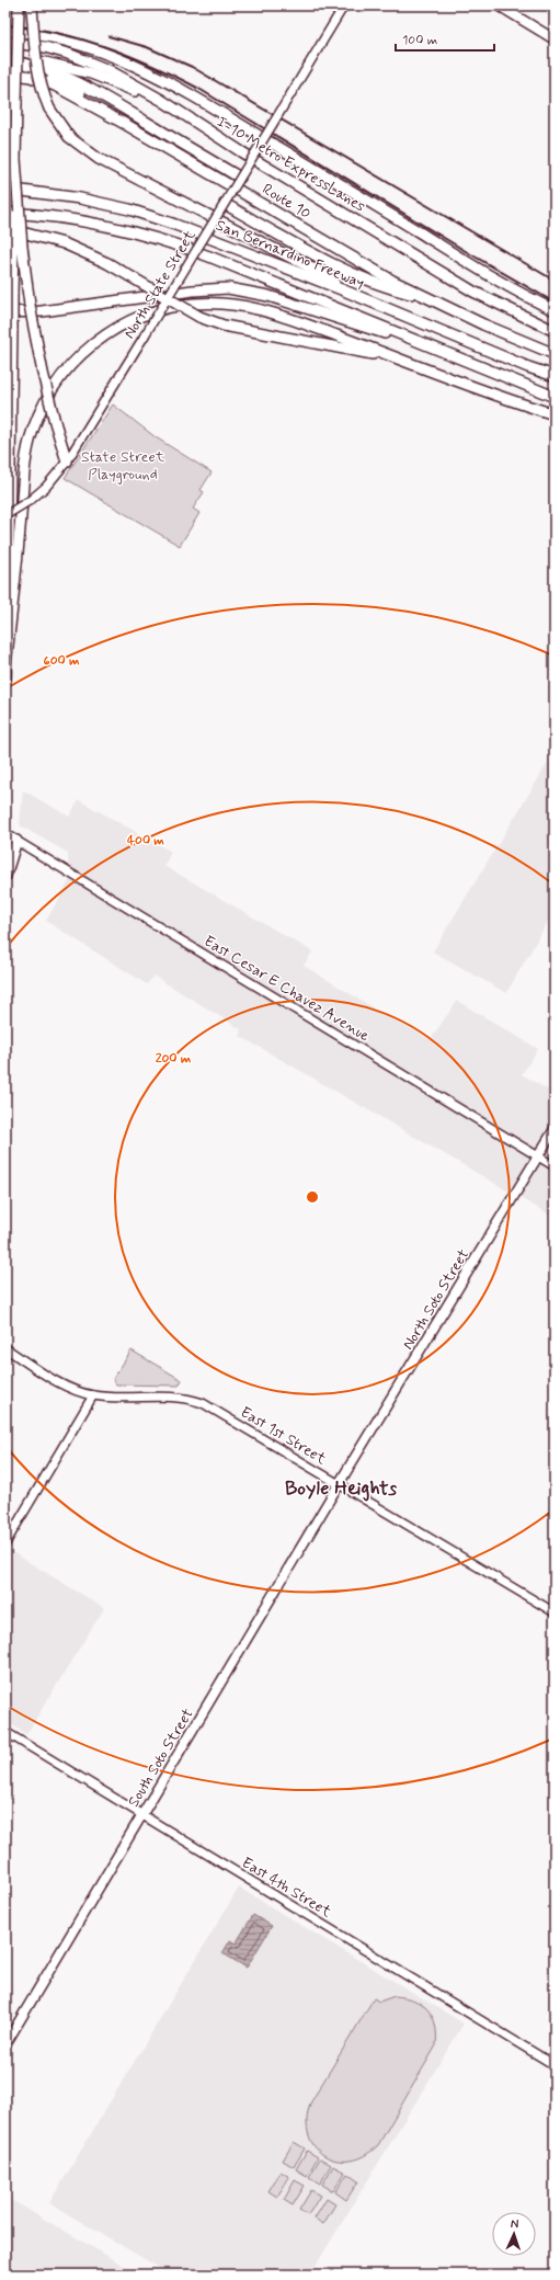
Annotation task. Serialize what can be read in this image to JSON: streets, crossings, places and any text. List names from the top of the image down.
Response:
{
  "streets": {
    "highway": ["I-10 Metro ExpressLanes", "Route 10", "San Bernardino Freeway"],
    "main road": [
      "North State Street",
      "East Cesar E Chavez Avenue",
      "North Soto Street",
      "East 1st Street",
      "South Soto Street",
      "East 4th Street"
    ]
  },
  "crossings": [
    ["East Cesar E Chavez Avenue", "North Soto Street"],
    ["North Soto Street", "East 1st Street"],
    ["North Soto Street", "South Soto Street"],
    ["East 1st Street", "South Soto Street"],
    ["South Soto Street", "East 4th Street"]
  ],
  "districts": ["Boyle Heights"],
  "parks": ["State Street Playground"],
  "scale_bar": "100 m",
  "north": "top",
  "rings": ["600 m", "400 m", "200 m"]
}
